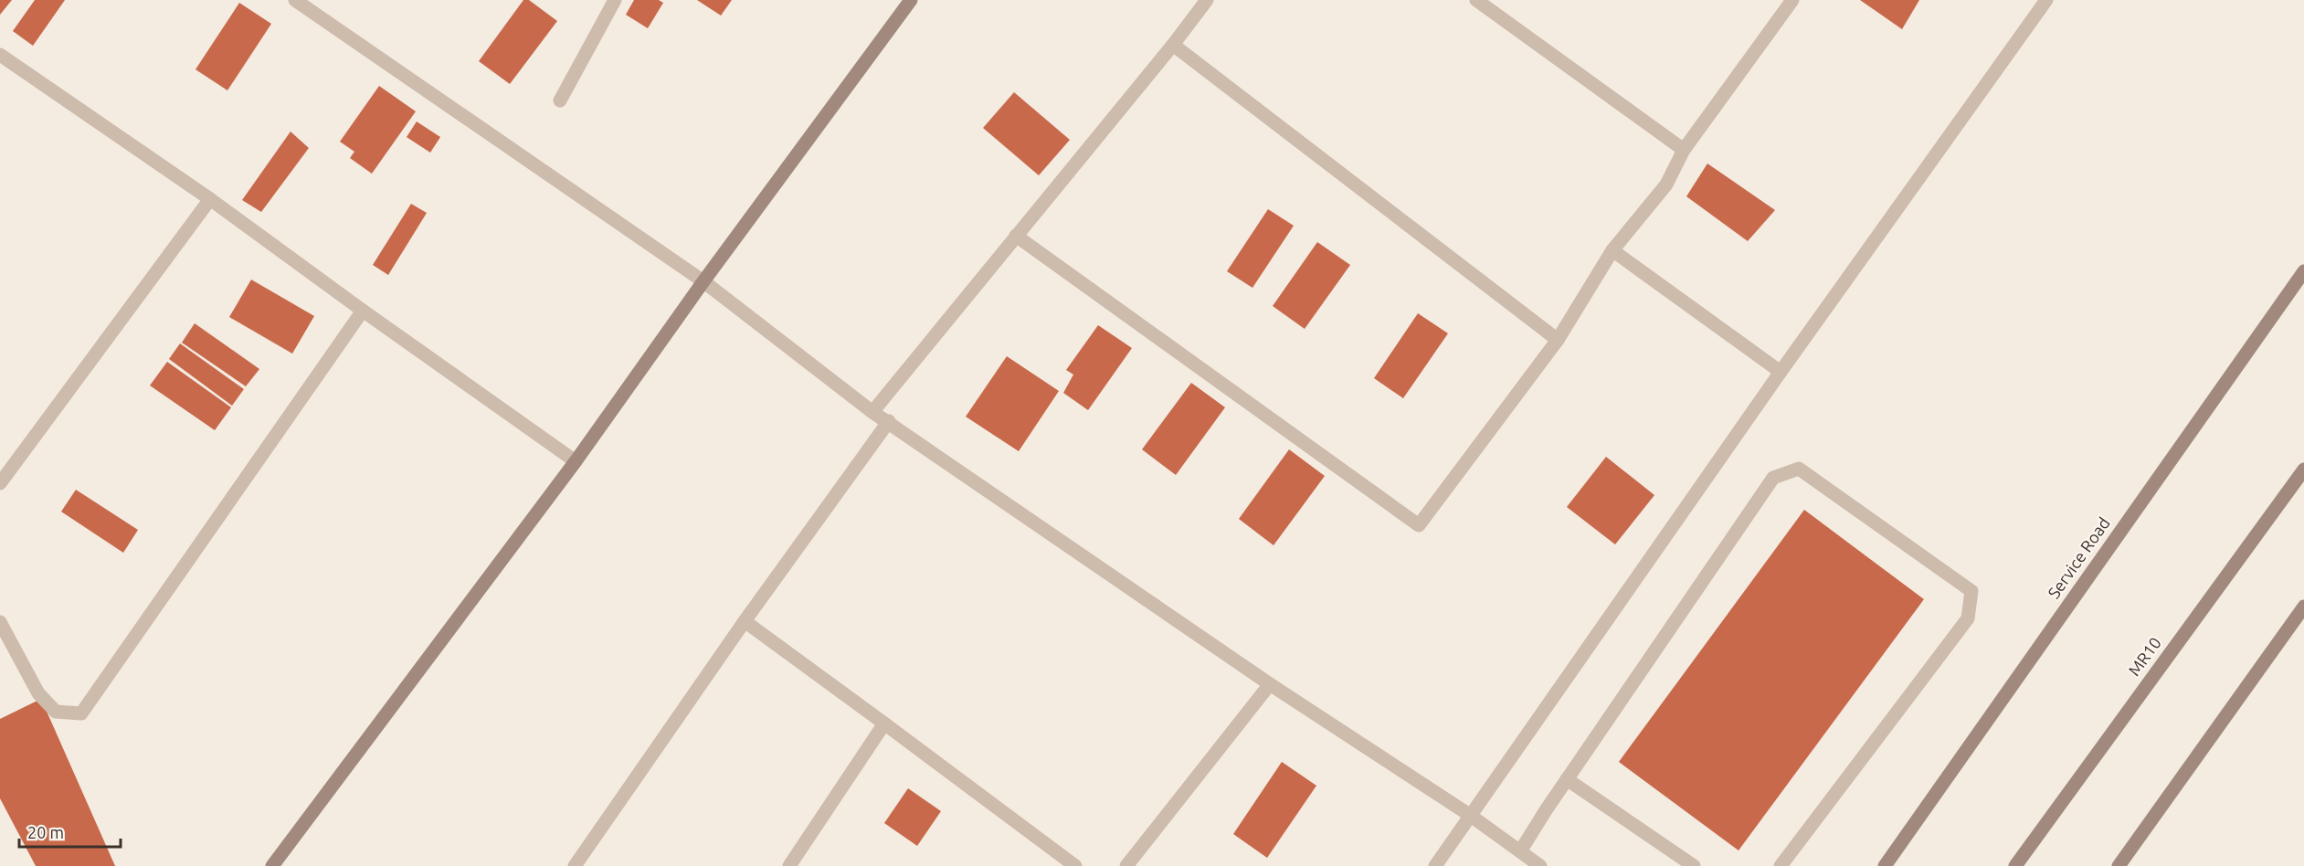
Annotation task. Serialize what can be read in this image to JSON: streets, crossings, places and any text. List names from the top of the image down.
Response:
{
  "streets": {
    "street": ["Service Road", "MR10"]
  },
  "scale_bar": "20 m"
}
